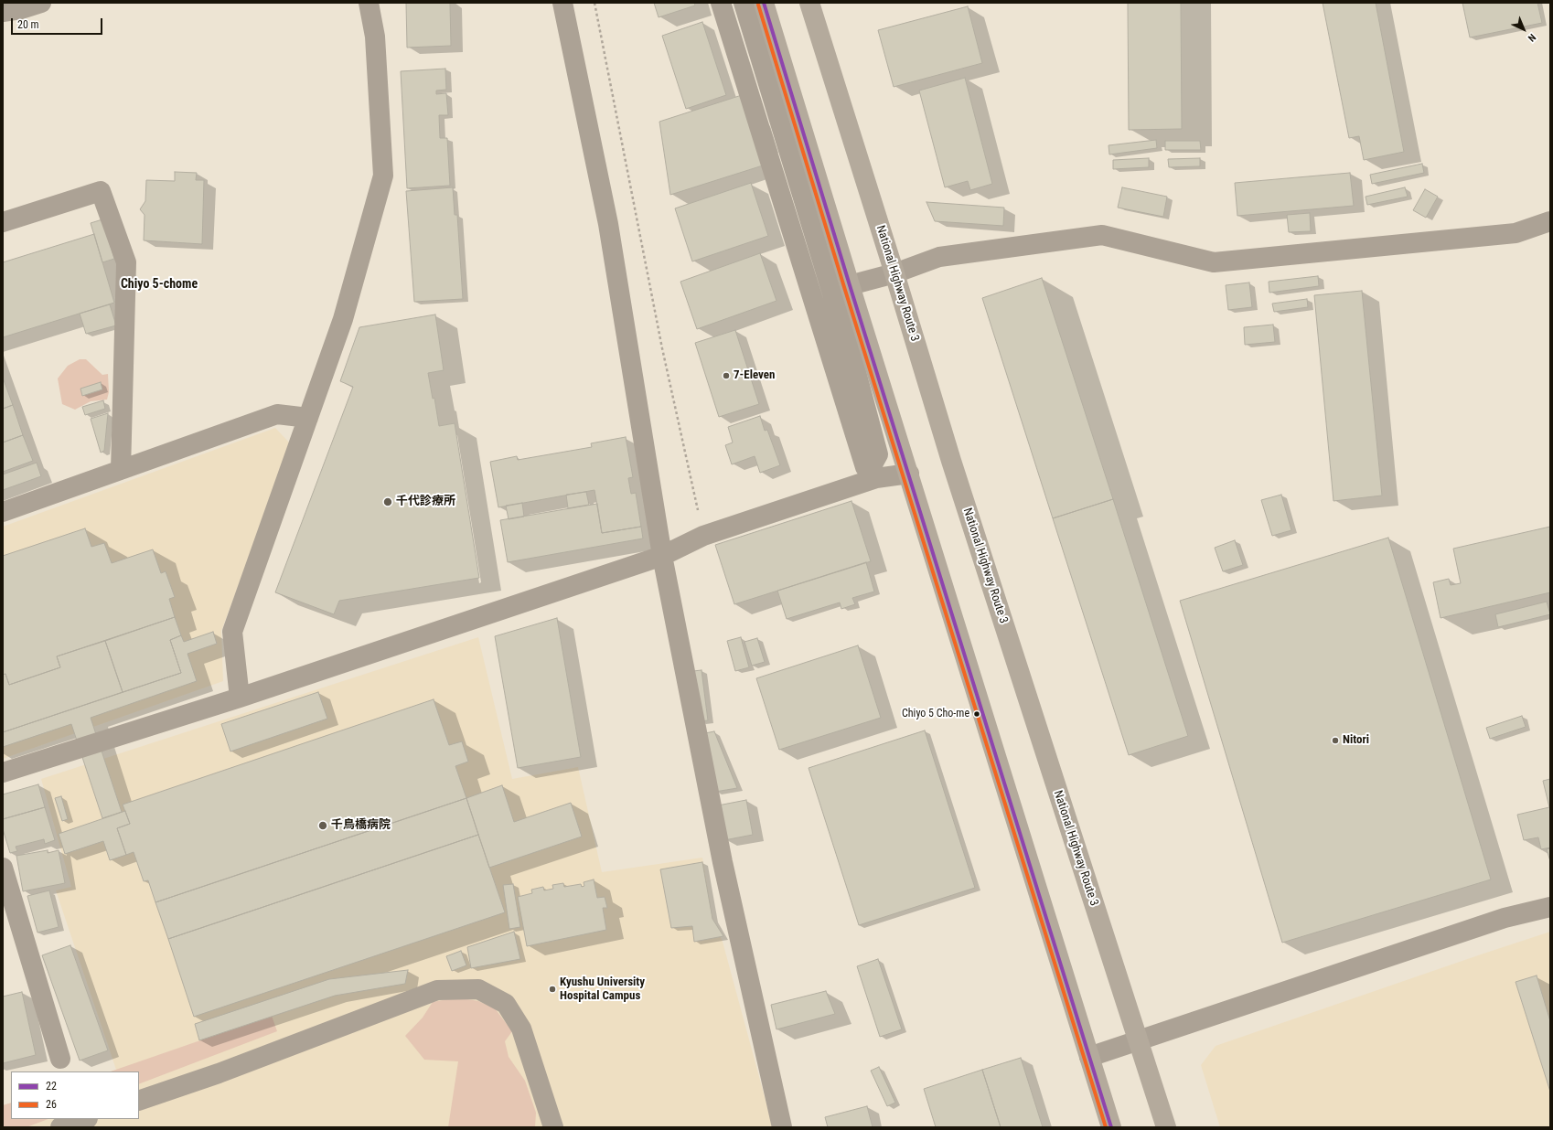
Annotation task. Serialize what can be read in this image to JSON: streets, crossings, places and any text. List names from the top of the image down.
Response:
{
  "streets": {
    "highway": ["National Highway Route 3"]
  },
  "districts": ["Chiyo 5-chome"],
  "places": [
    "7-Eleven",
    "千代診療所",
    "Chiyo 5 Cho-me",
    "Nitori",
    "千鳥橋病院",
    "Kyushu University Hospital Campus"
  ],
  "lines": ["transit line 22", "transit line 26"],
  "legend": ["22", "26"],
  "scale_bar": "20 m",
  "north": "bottom right"
}
